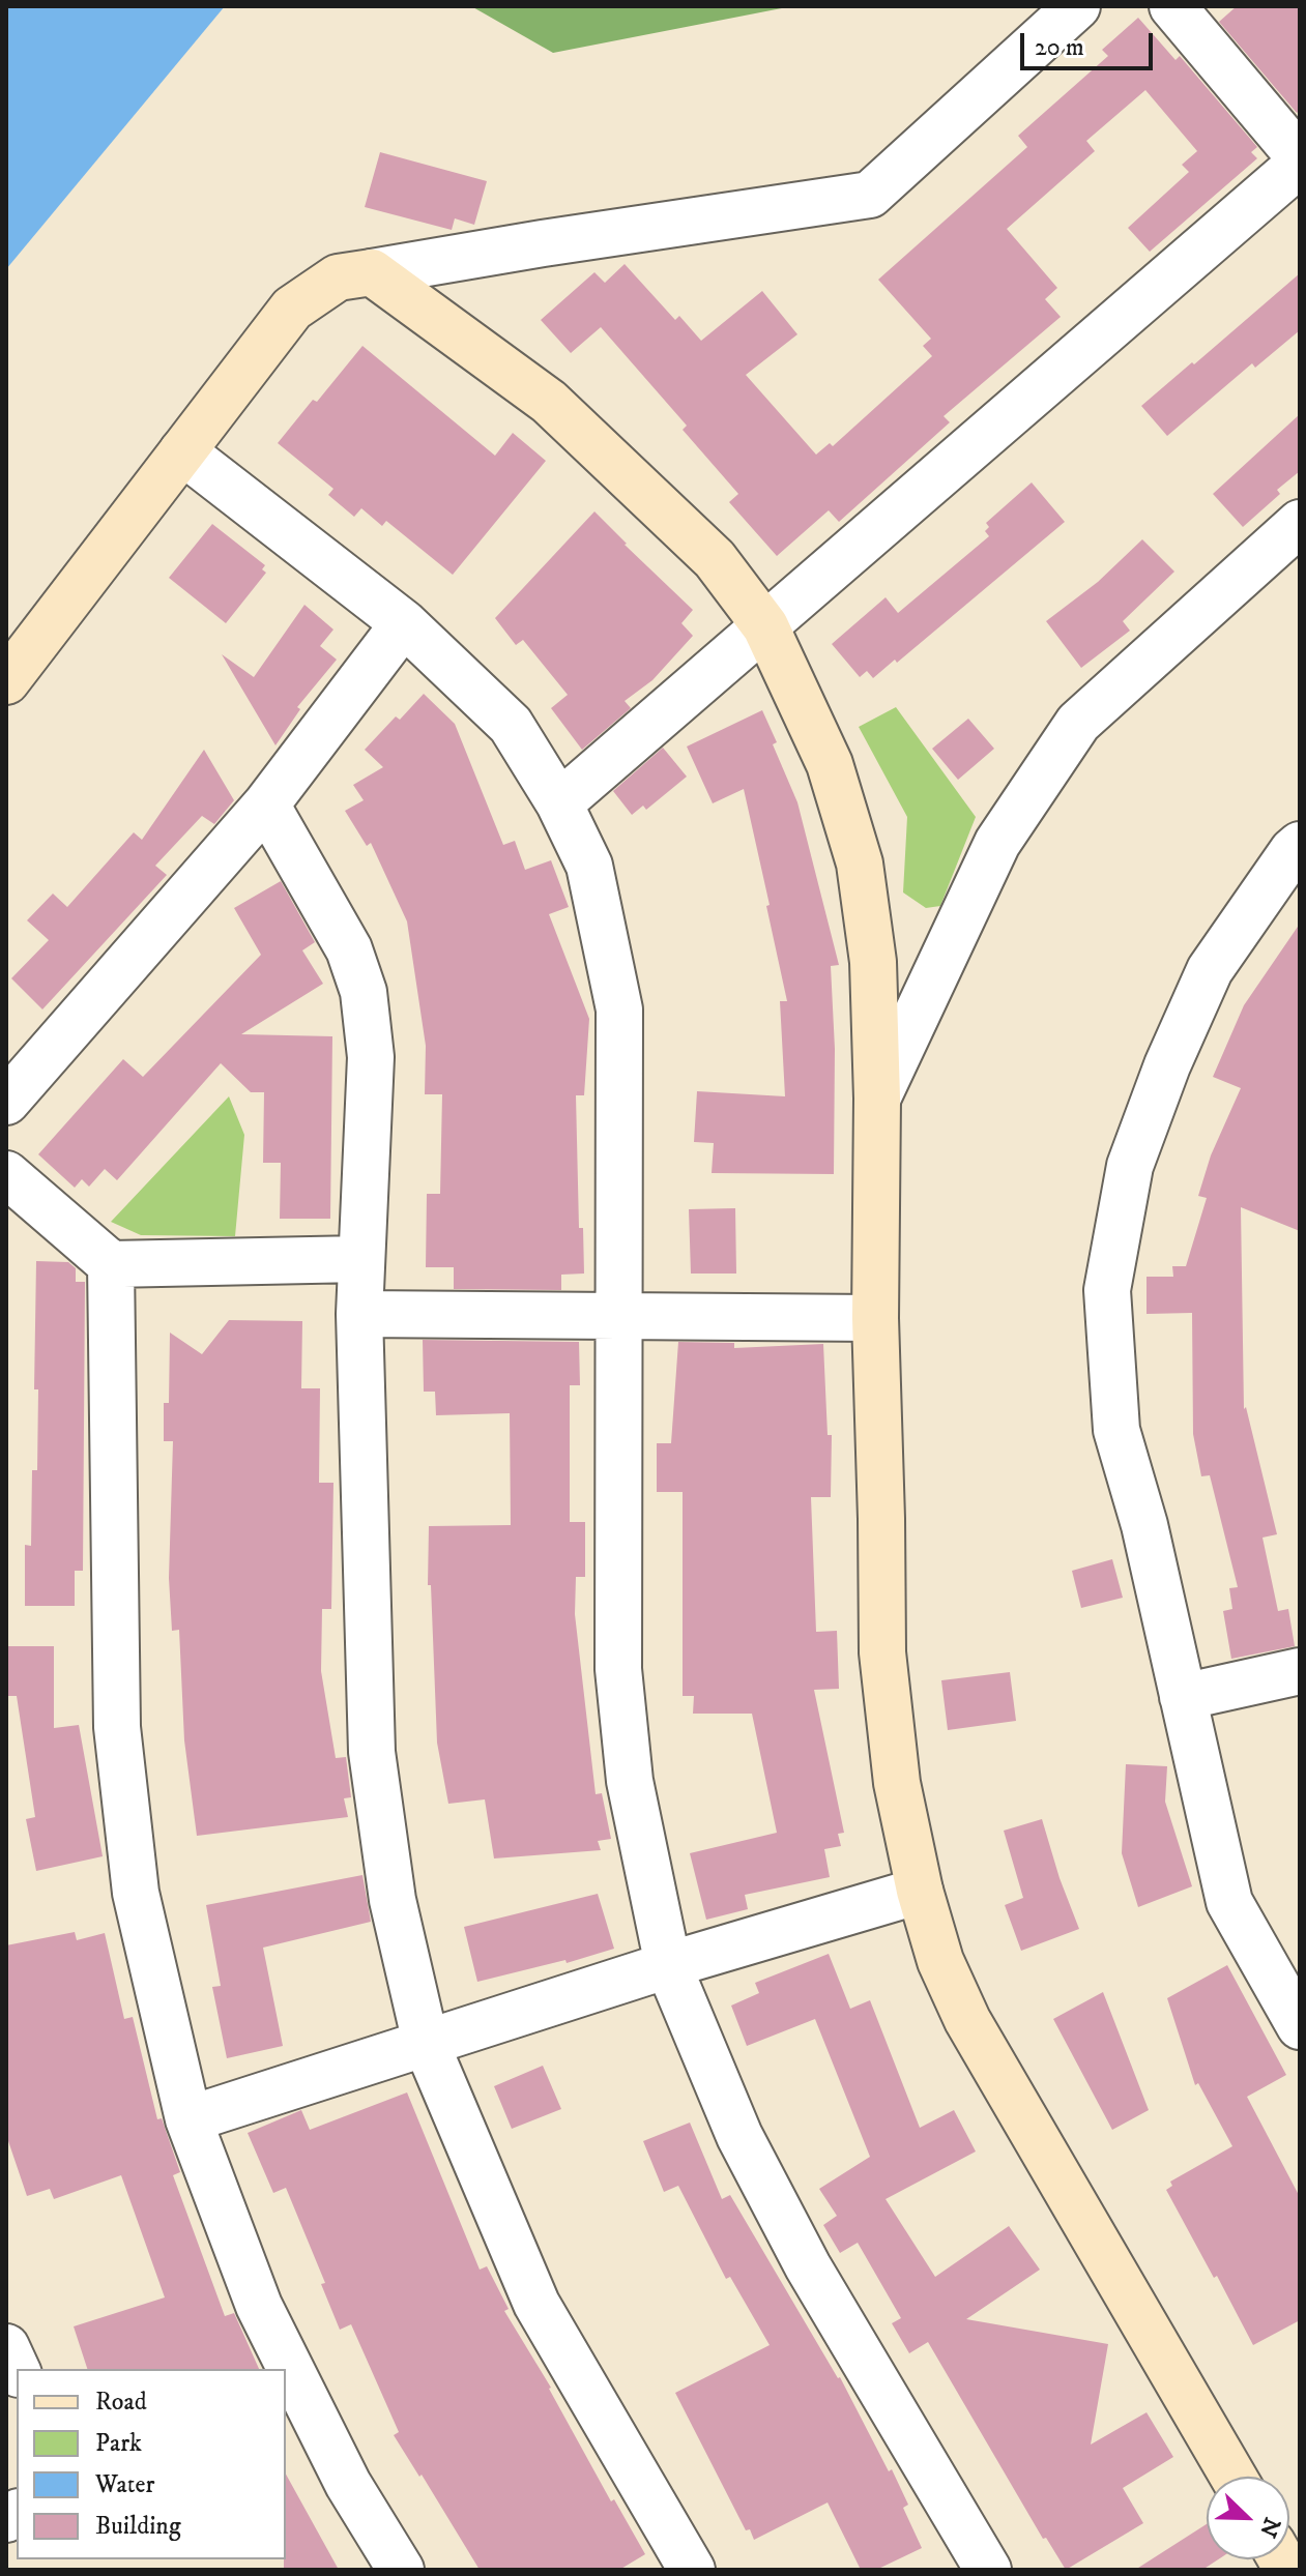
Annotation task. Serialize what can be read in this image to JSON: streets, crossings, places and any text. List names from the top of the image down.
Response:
{
  "legend": [
    "Road",
    "Park",
    "Water",
    "Building"
  ],
  "scale_bar": "20 m",
  "north": "bottom right"
}
